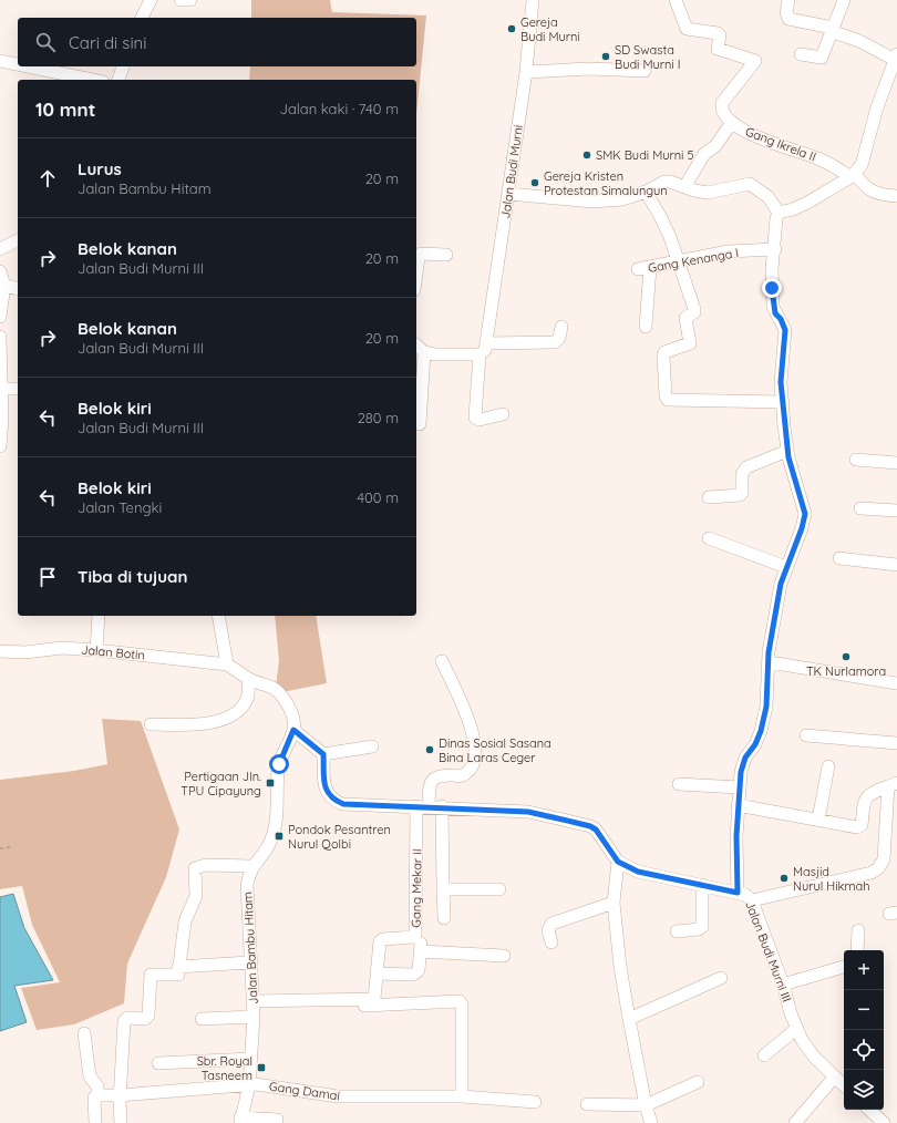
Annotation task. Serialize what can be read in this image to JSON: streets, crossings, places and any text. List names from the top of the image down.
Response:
{
  "streets": {
    "street": [
      "Gang Ikrela II",
      "Jalan Budi Murni",
      "Gang Kenanga I",
      "Jalan Botin",
      "Gang Mekar II",
      "Jalan Bambu Hitam",
      "Jalan Budi Murni III",
      "Gang Damai"
    ]
  },
  "crossings": [
    ["Gang Mekar II", "Jalan Budi Murni III"],
    ["Jalan Bambu Hitam", "Gang Damai"]
  ],
  "places": {
    "other": [
      "Gereja Budi Murni",
      "SD Swasta Budi Murni I",
      "SMK Budi Murni 5",
      "Gereja Kristen Protestan Simalungun",
      "TK Nurlamora",
      "Dinas Sosial Sasana Bina Laras Ceger",
      "Masjid Nurul Hikmah"
    ],
    "transit": ["Pertigaan Jln. TPU Cipayung", "Pondok Pesantren Nurul Qolbi", "Sbr. Royal Tasneem"]
  },
  "page": {
    "search": "Cari di sini",
    "heading": ["10 mnt", "Jalan kaki · 740 m"],
    "list": [
      ["Lurus", "Jalan Bambu Hitam", "20 m"],
      ["Belok kanan", "Jalan Budi Murni III", "20 m"],
      ["Belok kanan", "Jalan Budi Murni III", "20 m"],
      ["Belok kiri", "Jalan Budi Murni III", "280 m"],
      ["Belok kiri", "Jalan Tengki", "400 m"],
      "Tiba di tujuan"
    ],
    "map_buttons": ["+", "−"]
  }
}
